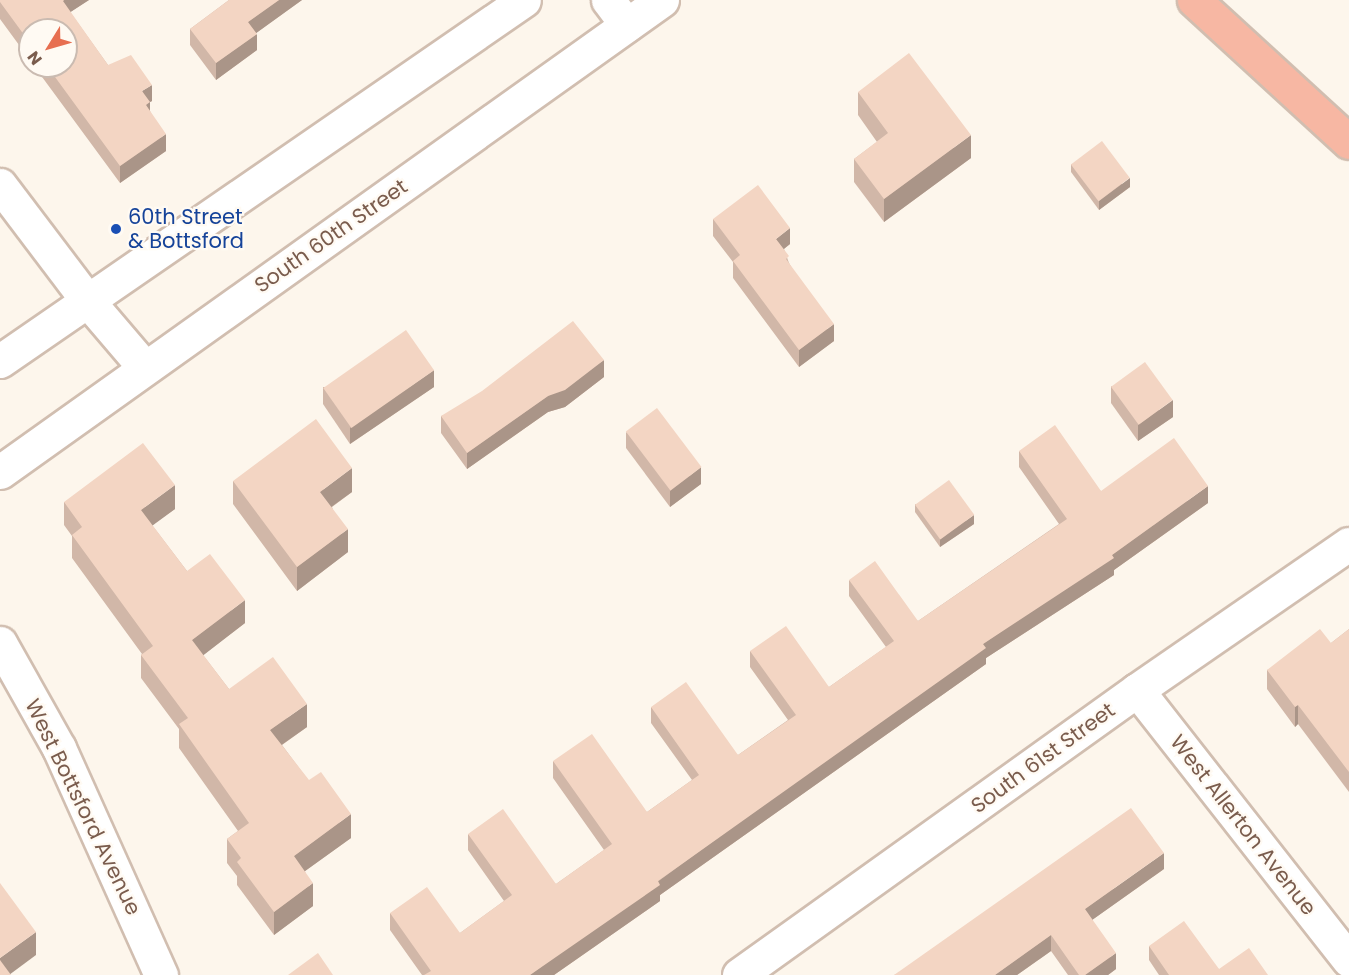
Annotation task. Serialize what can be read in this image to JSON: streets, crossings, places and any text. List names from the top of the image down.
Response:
{
  "streets": {
    "street": [
      "South 60th Street",
      "South 61st Street",
      "West Bottsford Avenue",
      "West Allerton Avenue"
    ]
  },
  "crossings": [
    ["South 61st Street", "West Allerton Avenue"]
  ],
  "places": ["60th Street & Bottsford"],
  "north": "bottom left"
}
